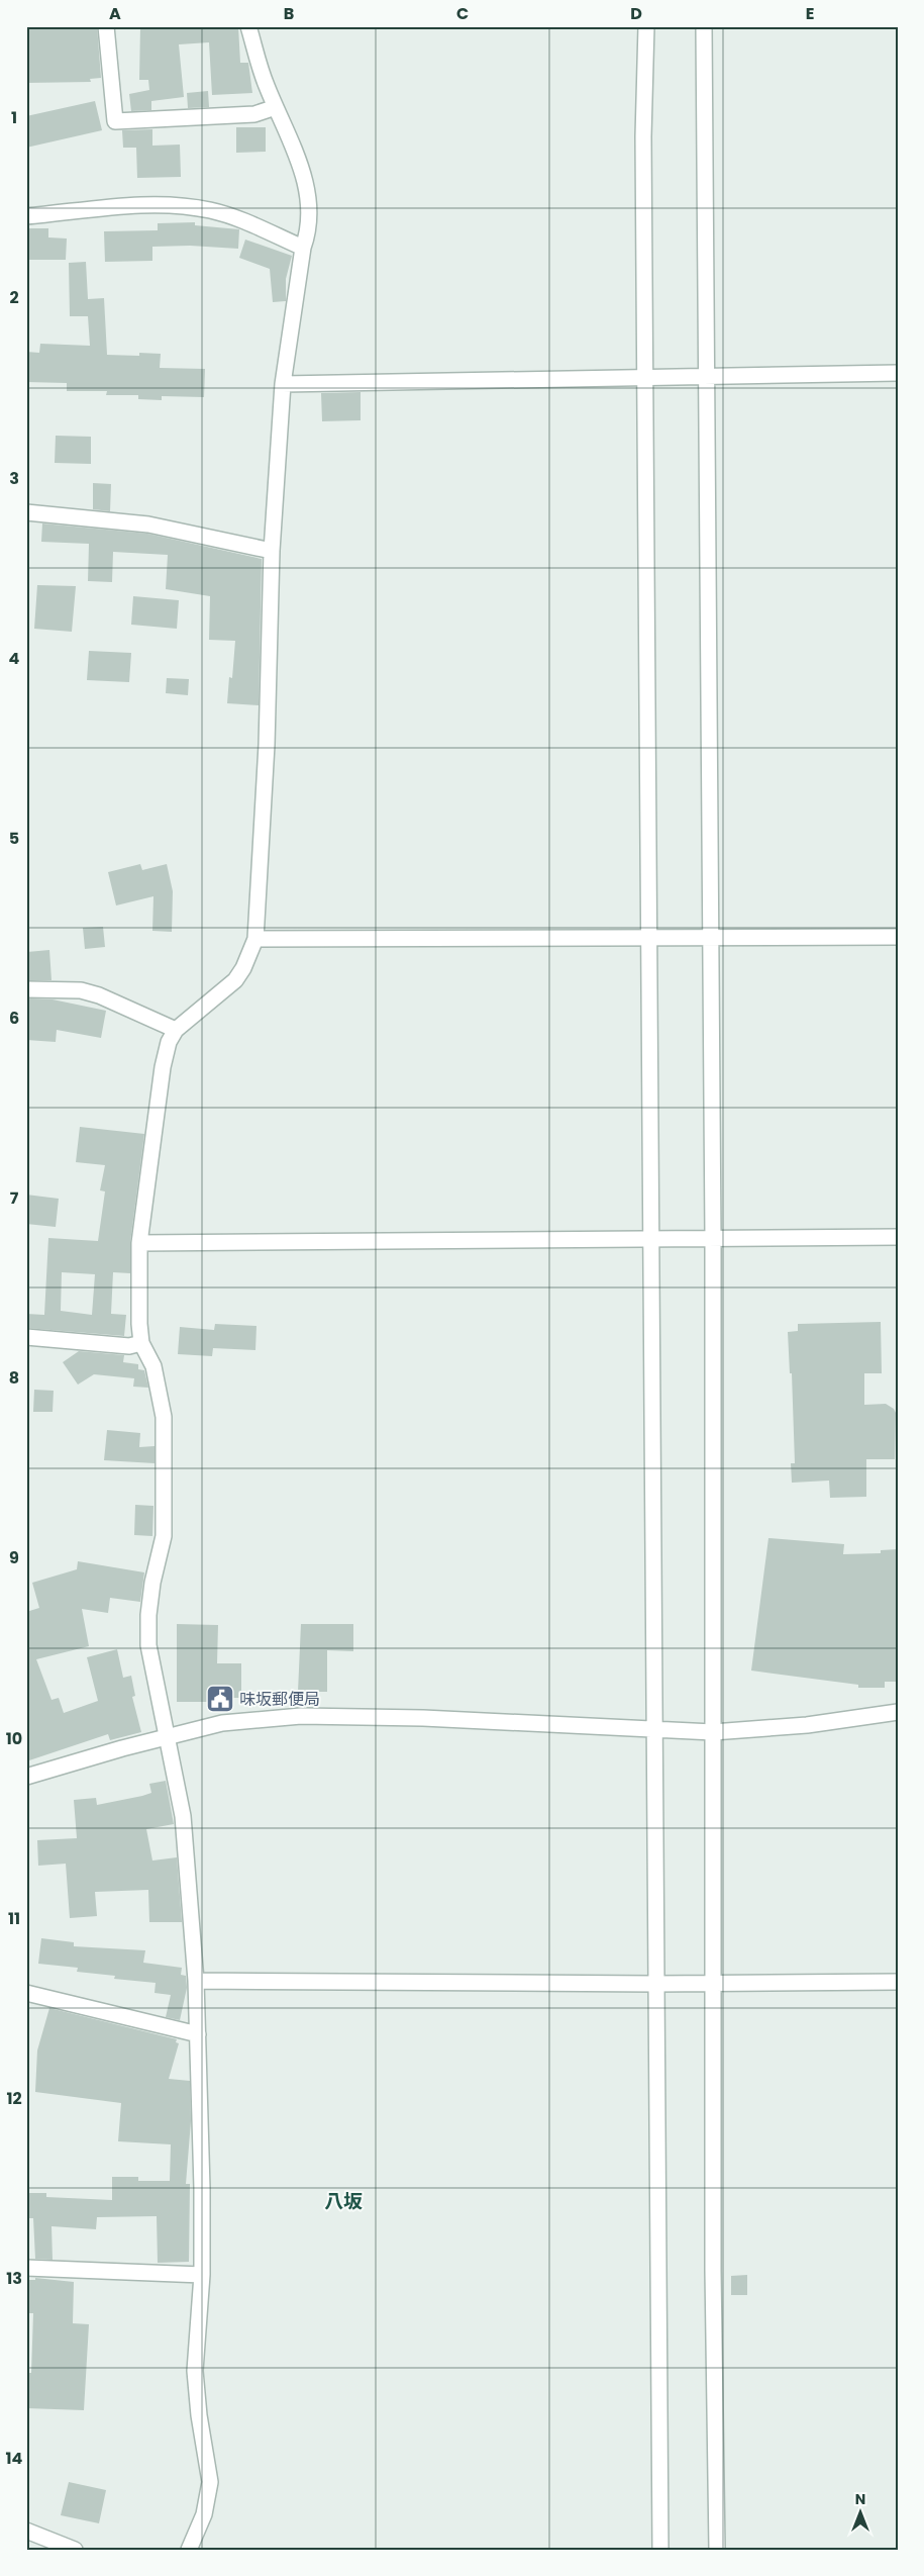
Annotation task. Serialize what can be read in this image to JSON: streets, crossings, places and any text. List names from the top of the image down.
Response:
{
  "districts": ["八坂"],
  "places": {
    "public building": ["味坂郵便局"]
  },
  "north": "top",
  "grid": {
    "columns": [
      "A",
      "B",
      "C",
      "D",
      "E"
    ],
    "rows": [
      "1",
      "2",
      "3",
      "4",
      "5",
      "6",
      "7",
      "8",
      "9",
      "10",
      "11",
      "12",
      "13",
      "14"
    ]
  }
}
